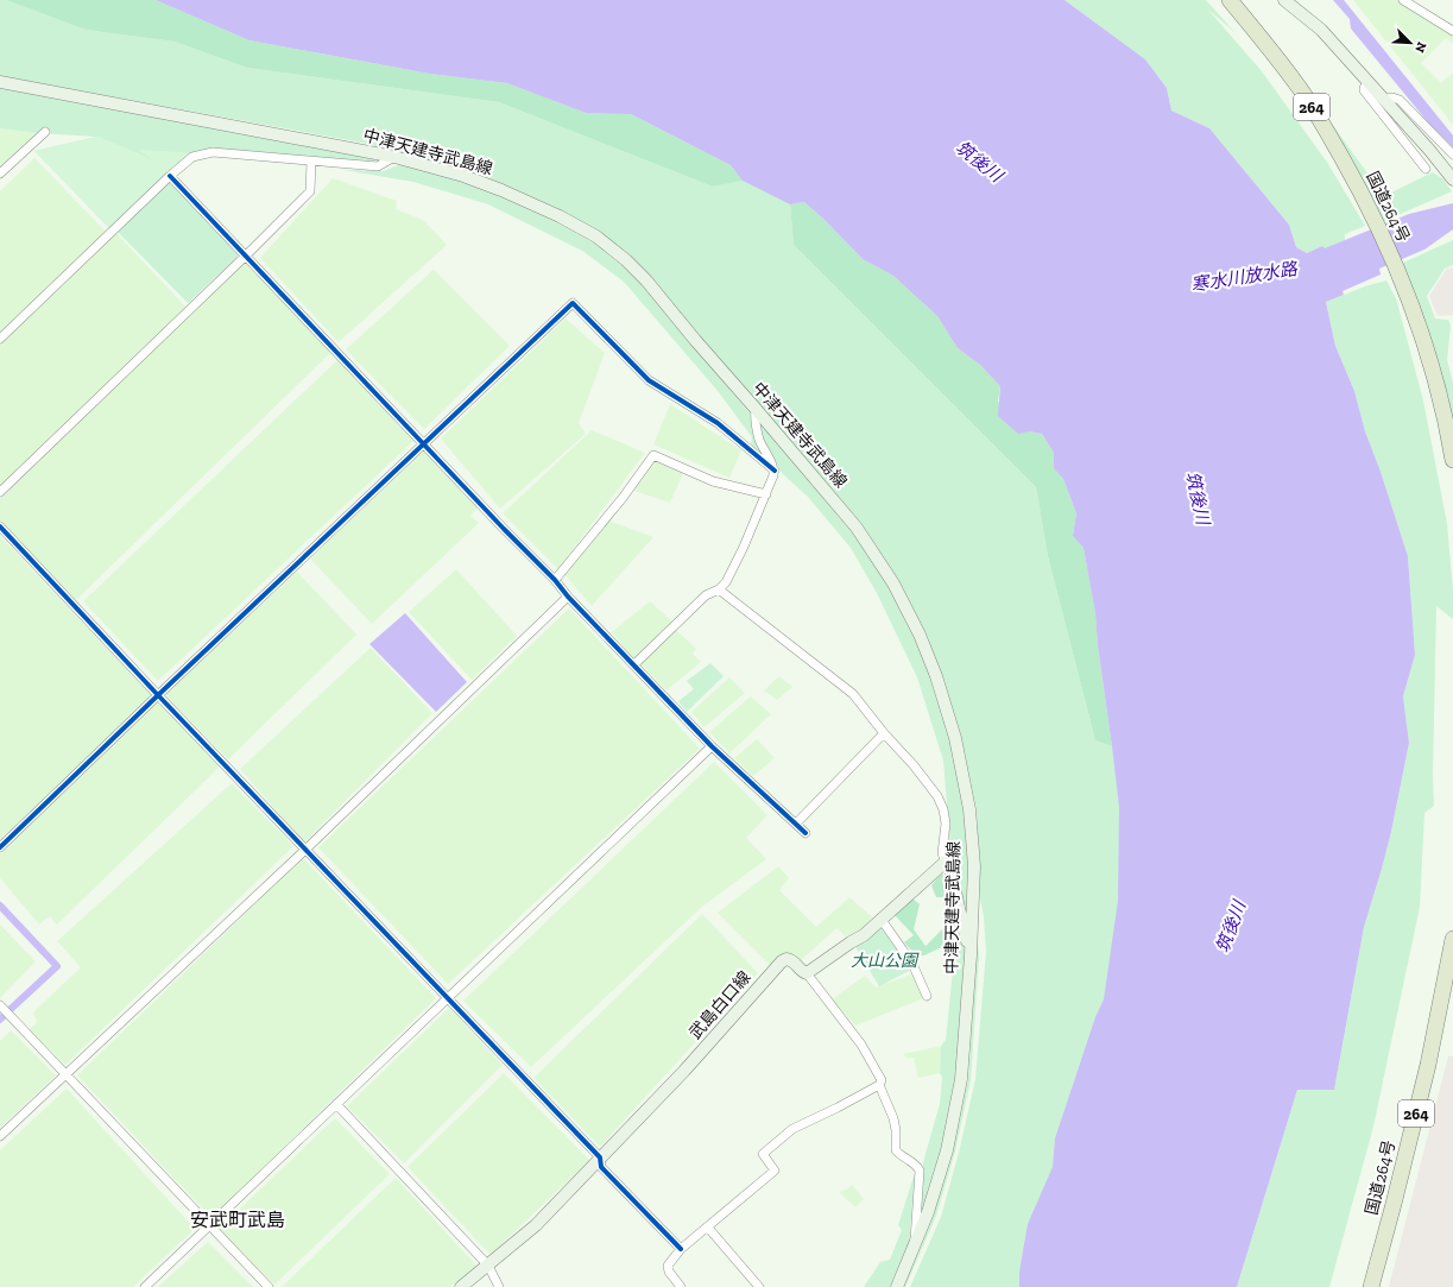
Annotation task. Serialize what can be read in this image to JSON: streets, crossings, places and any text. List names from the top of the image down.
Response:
{
  "streets": {
    "highway": ["264", "国道264号"],
    "main road": ["中津天建寺武島線", "武島白口線"]
  },
  "districts": ["安武町武島"],
  "water": ["筑後川", "寒水川放水路"],
  "parks": ["大山公園"],
  "north": "bottom right"
}
